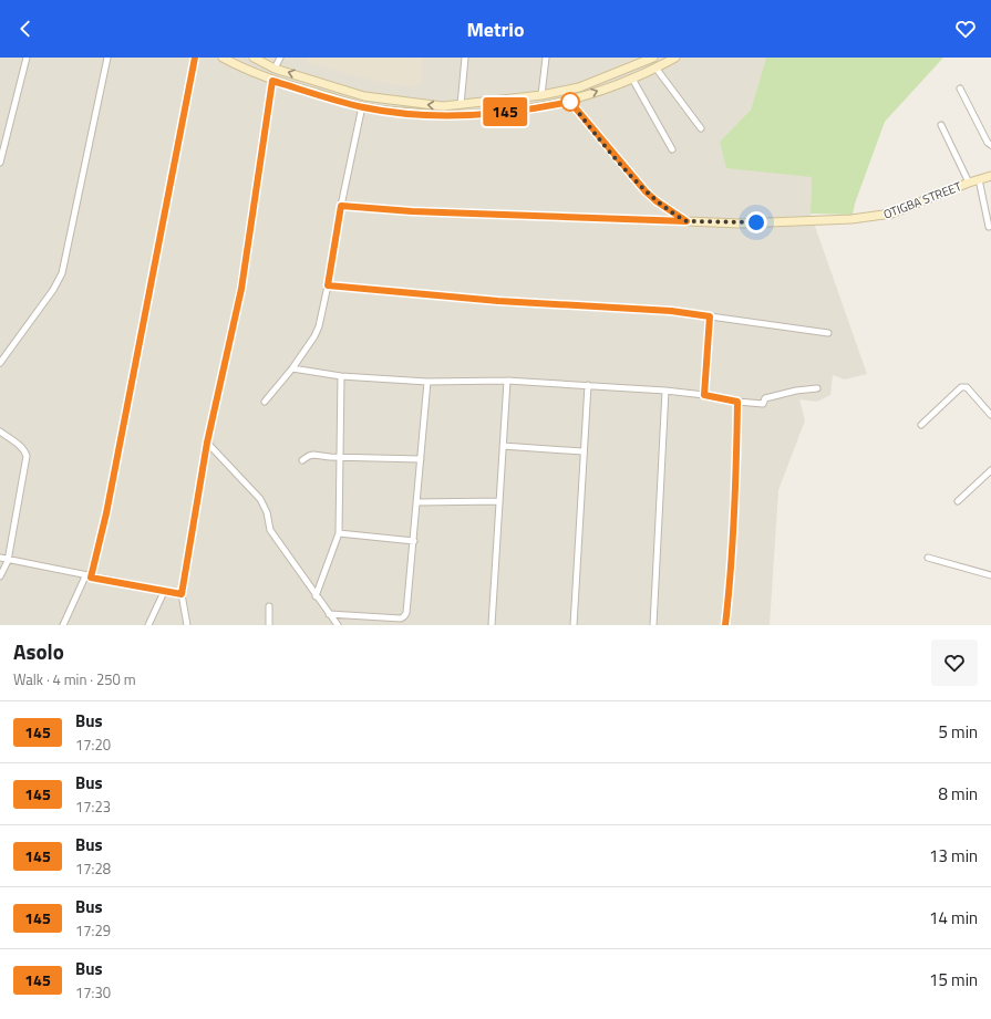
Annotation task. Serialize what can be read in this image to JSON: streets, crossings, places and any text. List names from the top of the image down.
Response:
{
  "streets": {
    "street": ["OTIGBA STREET"]
  },
  "lines": ["bus line 145"],
  "page": {
    "header": "Metrio",
    "on_map": "145",
    "heading": ["Asolo", "Walk · 4 min · 250 m"],
    "list": [
      {
        "mark": "145",
        "name": "Bus",
        "note": "17:20",
        "value": "5 min"
      },
      {
        "mark": "145",
        "name": "Bus",
        "note": "17:23",
        "value": "8 min"
      },
      {
        "mark": "145",
        "name": "Bus",
        "note": "17:28",
        "value": "13 min"
      },
      {
        "mark": "145",
        "name": "Bus",
        "note": "17:29",
        "value": "14 min"
      },
      {
        "mark": "145",
        "name": "Bus",
        "note": "17:30",
        "value": "15 min"
      }
    ]
  }
}
